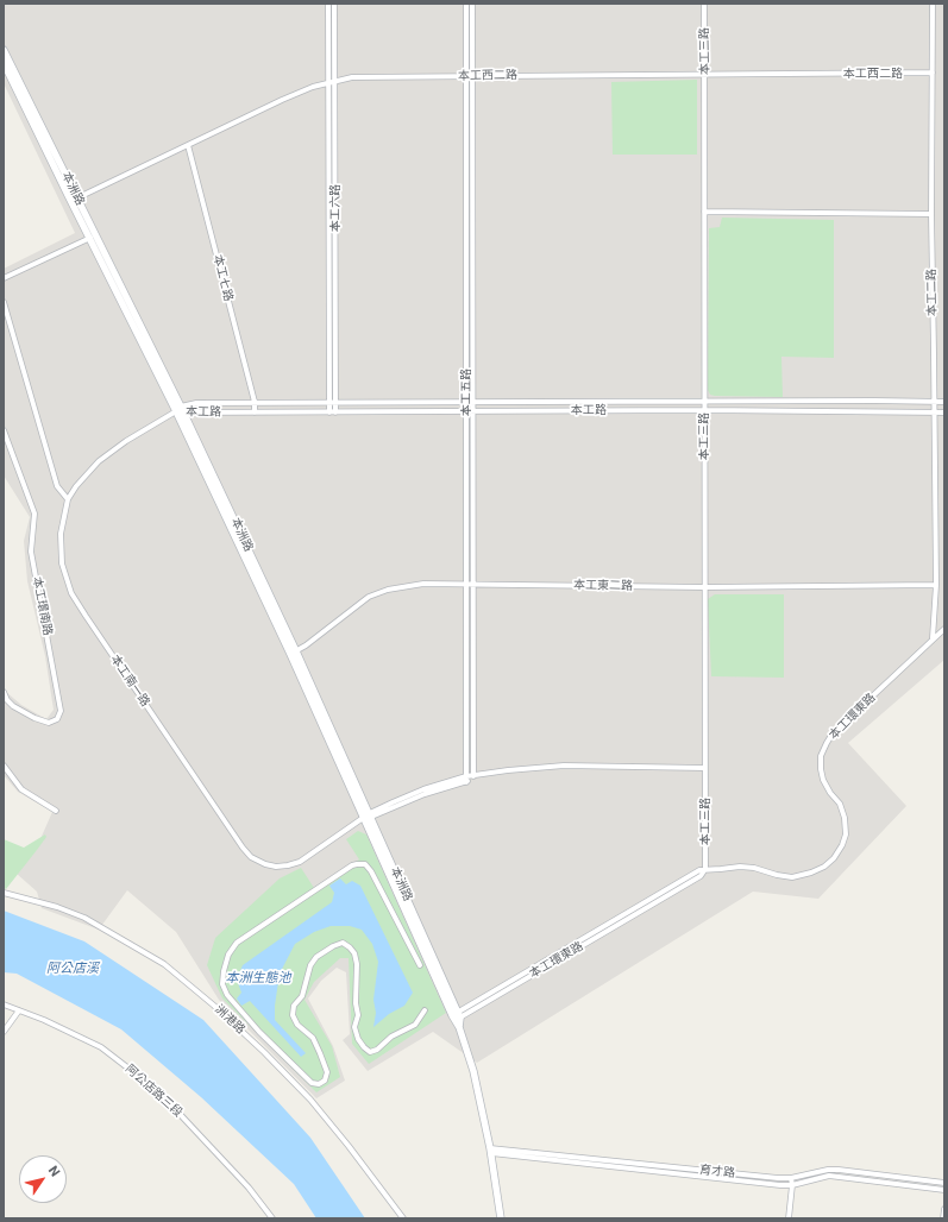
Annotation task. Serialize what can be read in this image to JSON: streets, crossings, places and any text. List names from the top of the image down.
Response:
{
  "streets": {
    "main road": ["本洲路"],
    "street": [
      "本工三路",
      "本工西二路",
      "本工六路",
      "本工七路",
      "本工二路",
      "本工五路",
      "本工路",
      "本工東二路",
      "本工環南路",
      "本工南一路",
      "本工環東路",
      "洲港路",
      "阿公店路三段",
      "育才路"
    ]
  },
  "crossings": [
    ["本工三路", "本工西二路"],
    ["本工三路", "本工路"],
    ["本工三路", "本工東二路"],
    ["本工三路", "本工南一路"],
    ["本工三路", "本工環東路"],
    ["本工西二路", "本洲路"],
    ["本工西二路", "本工六路"],
    ["本工西二路", "本工七路"],
    ["本工西二路", "本工二路"],
    ["本工西二路", "本工五路"],
    ["本洲路", "本工路"],
    ["本洲路", "本工東二路"],
    ["本洲路", "本工南一路"],
    ["本洲路", "本工環東路"],
    ["本洲路", "育才路"],
    ["本工六路", "本工路"],
    ["本工七路", "本工路"],
    ["本工二路", "本工路"],
    ["本工二路", "本工東二路"],
    ["本工二路", "本工環東路"],
    ["本工五路", "本工路"],
    ["本工五路", "本工東二路"],
    ["本工五路", "本工南一路"],
    ["本工路", "本工南一路"]
  ],
  "water": ["阿公店溪", "本洲生態池"],
  "north": "top right"
}
